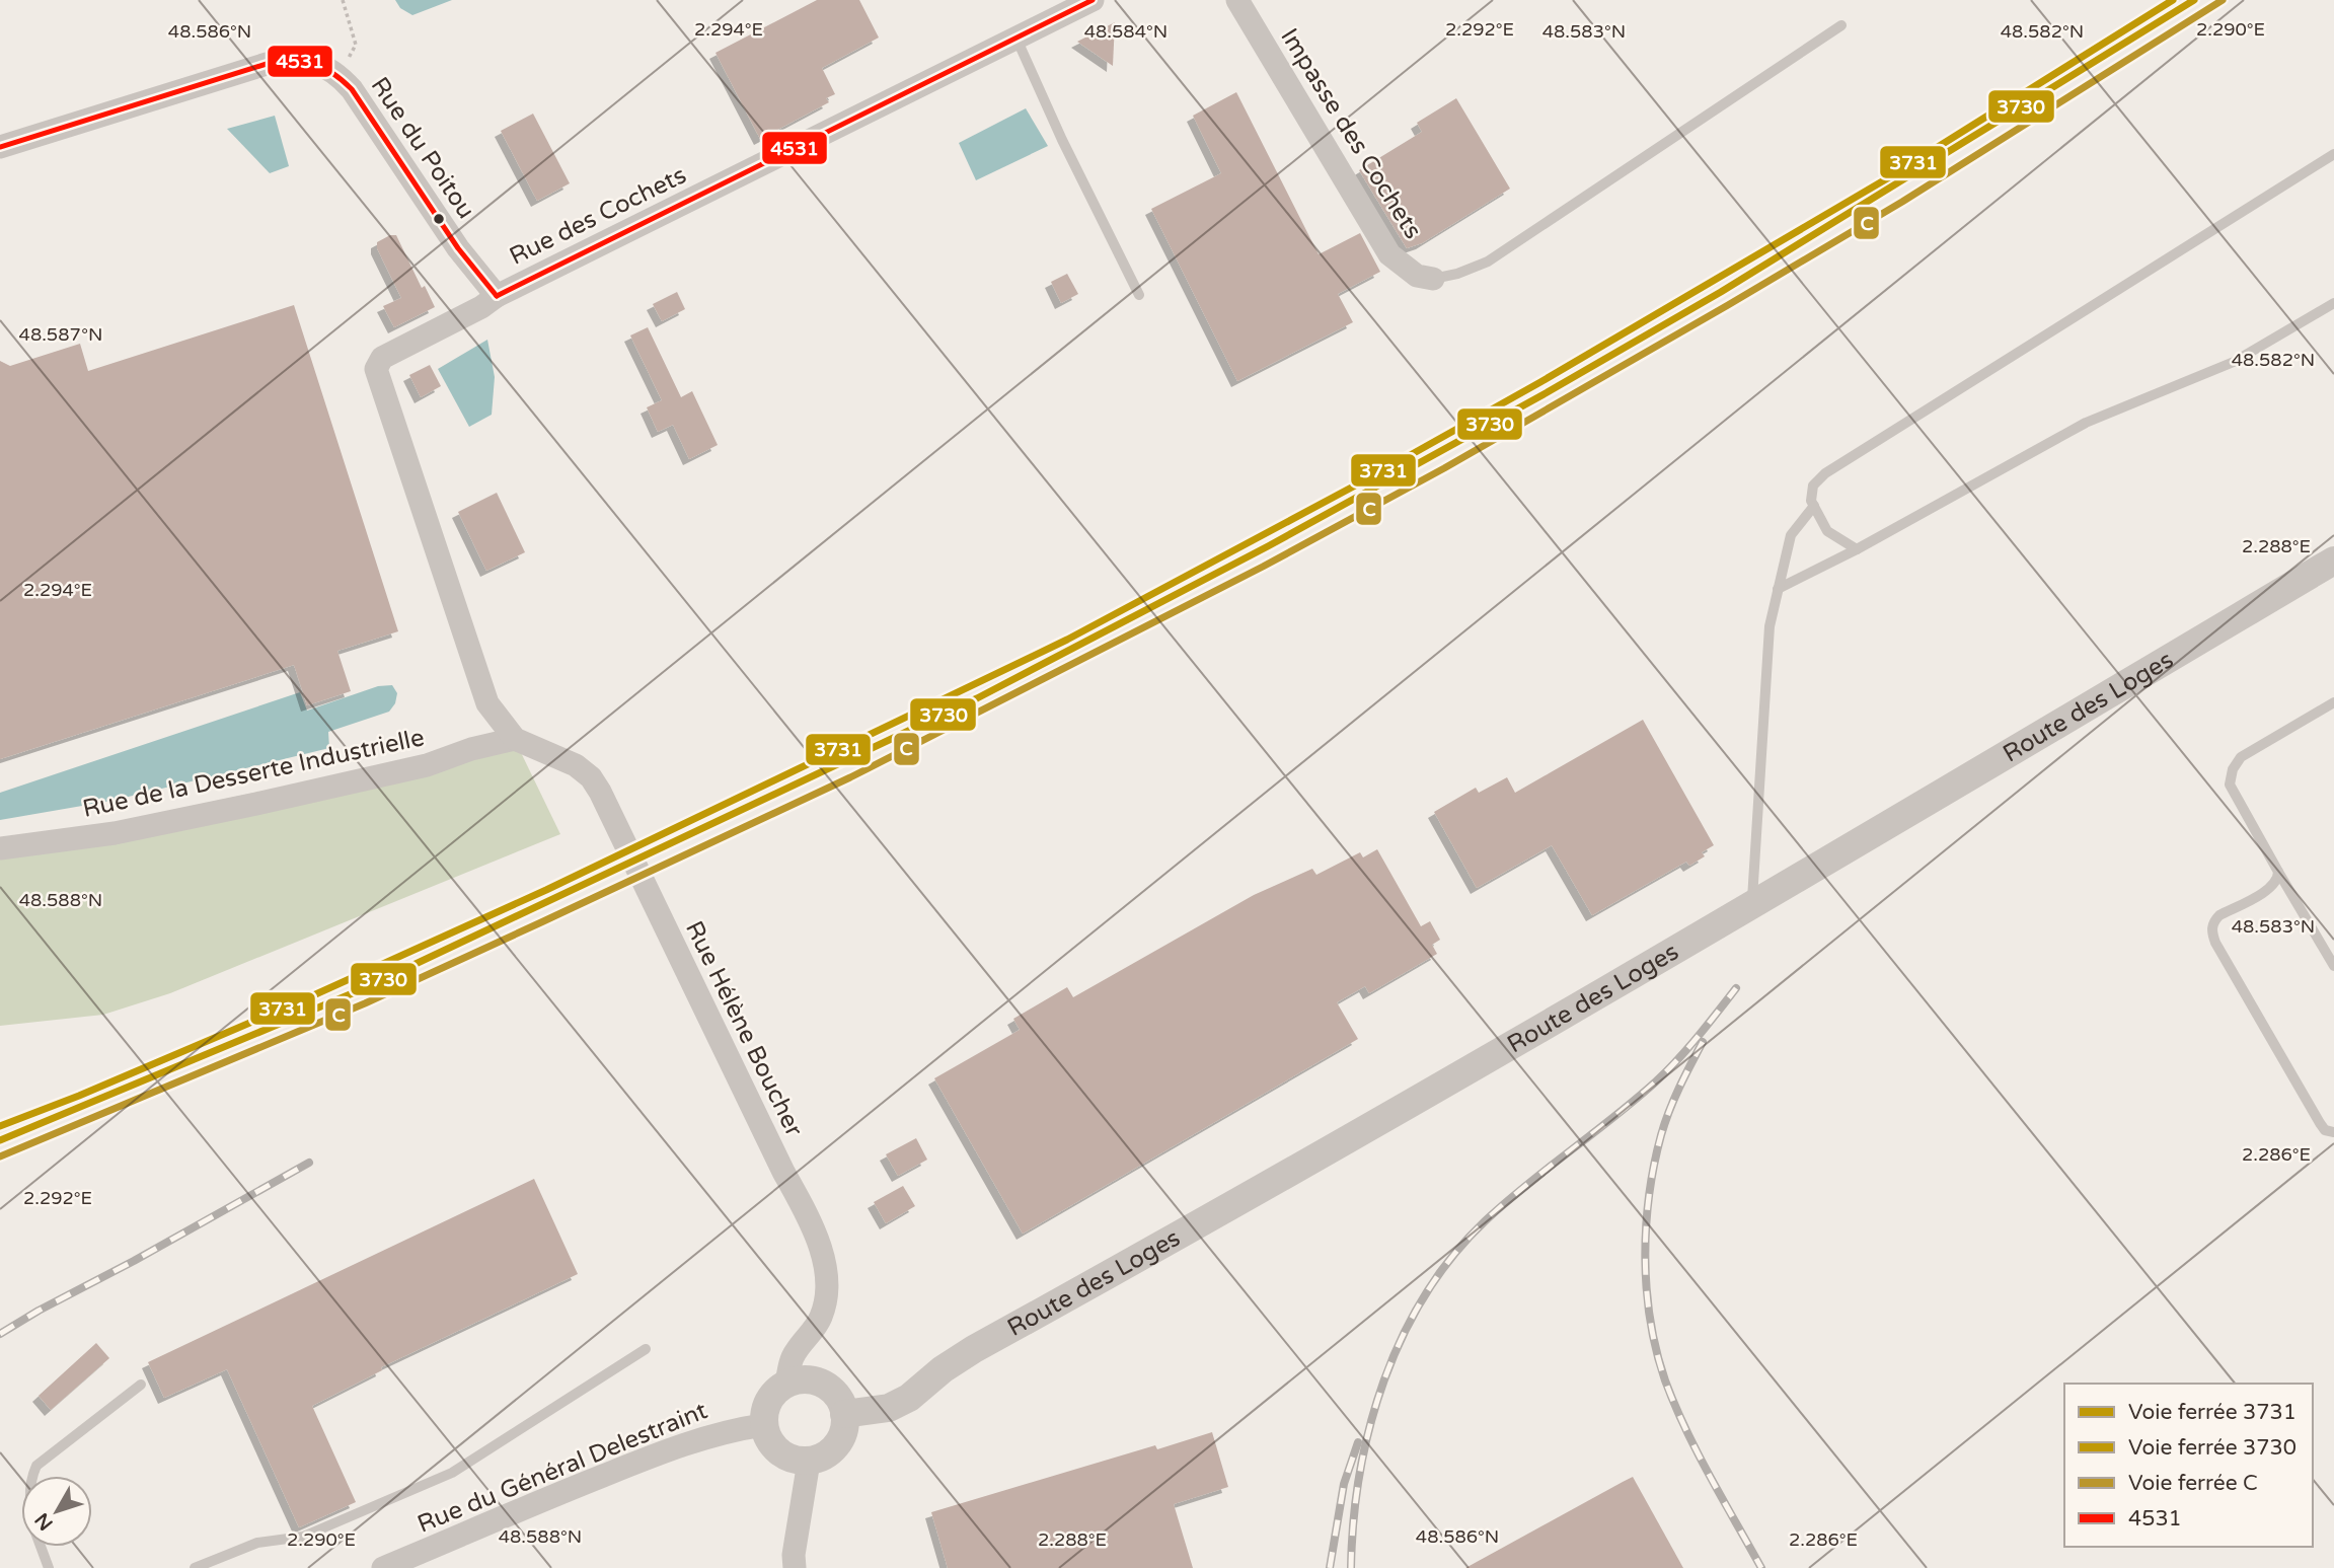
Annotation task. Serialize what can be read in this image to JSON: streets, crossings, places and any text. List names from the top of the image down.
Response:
{
  "streets": {
    "street": [
      "Impasse des Cochets",
      "Rue du Poitou",
      "Rue des Cochets",
      "Route des Loges",
      "Rue de la Desserte Industrielle",
      "Rue Hélène Boucher",
      "Rue du Général Delestraint"
    ]
  },
  "crossings": [
    ["Rue du Poitou", "Rue des Cochets"],
    ["Rue des Cochets", "Rue de la Desserte Industrielle"],
    ["Rue des Cochets", "Rue Hélène Boucher"],
    ["Route des Loges", "Rue Hélène Boucher"],
    ["Route des Loges", "Rue du Général Delestraint"],
    ["Rue de la Desserte Industrielle", "Rue Hélène Boucher"],
    ["Rue Hélène Boucher", "Rue du Général Delestraint"]
  ],
  "lines": [
    "rail line 3731",
    "rail line 3730",
    "rail line C",
    "transit line 4531"
  ],
  "legend": [
    "Voie ferrée 3731",
    "Voie ferrée 3730",
    "Voie ferrée C",
    "4531"
  ],
  "north": "bottom left",
  "coordinates": [
    "2.294°E",
    "2.292°E",
    "2.290°E",
    "48.583°N",
    "48.582°N",
    "48.586°N",
    "48.584°N",
    "48.587°N",
    "2.288°E",
    "48.588°N",
    "2.286°E"
  ]
}
